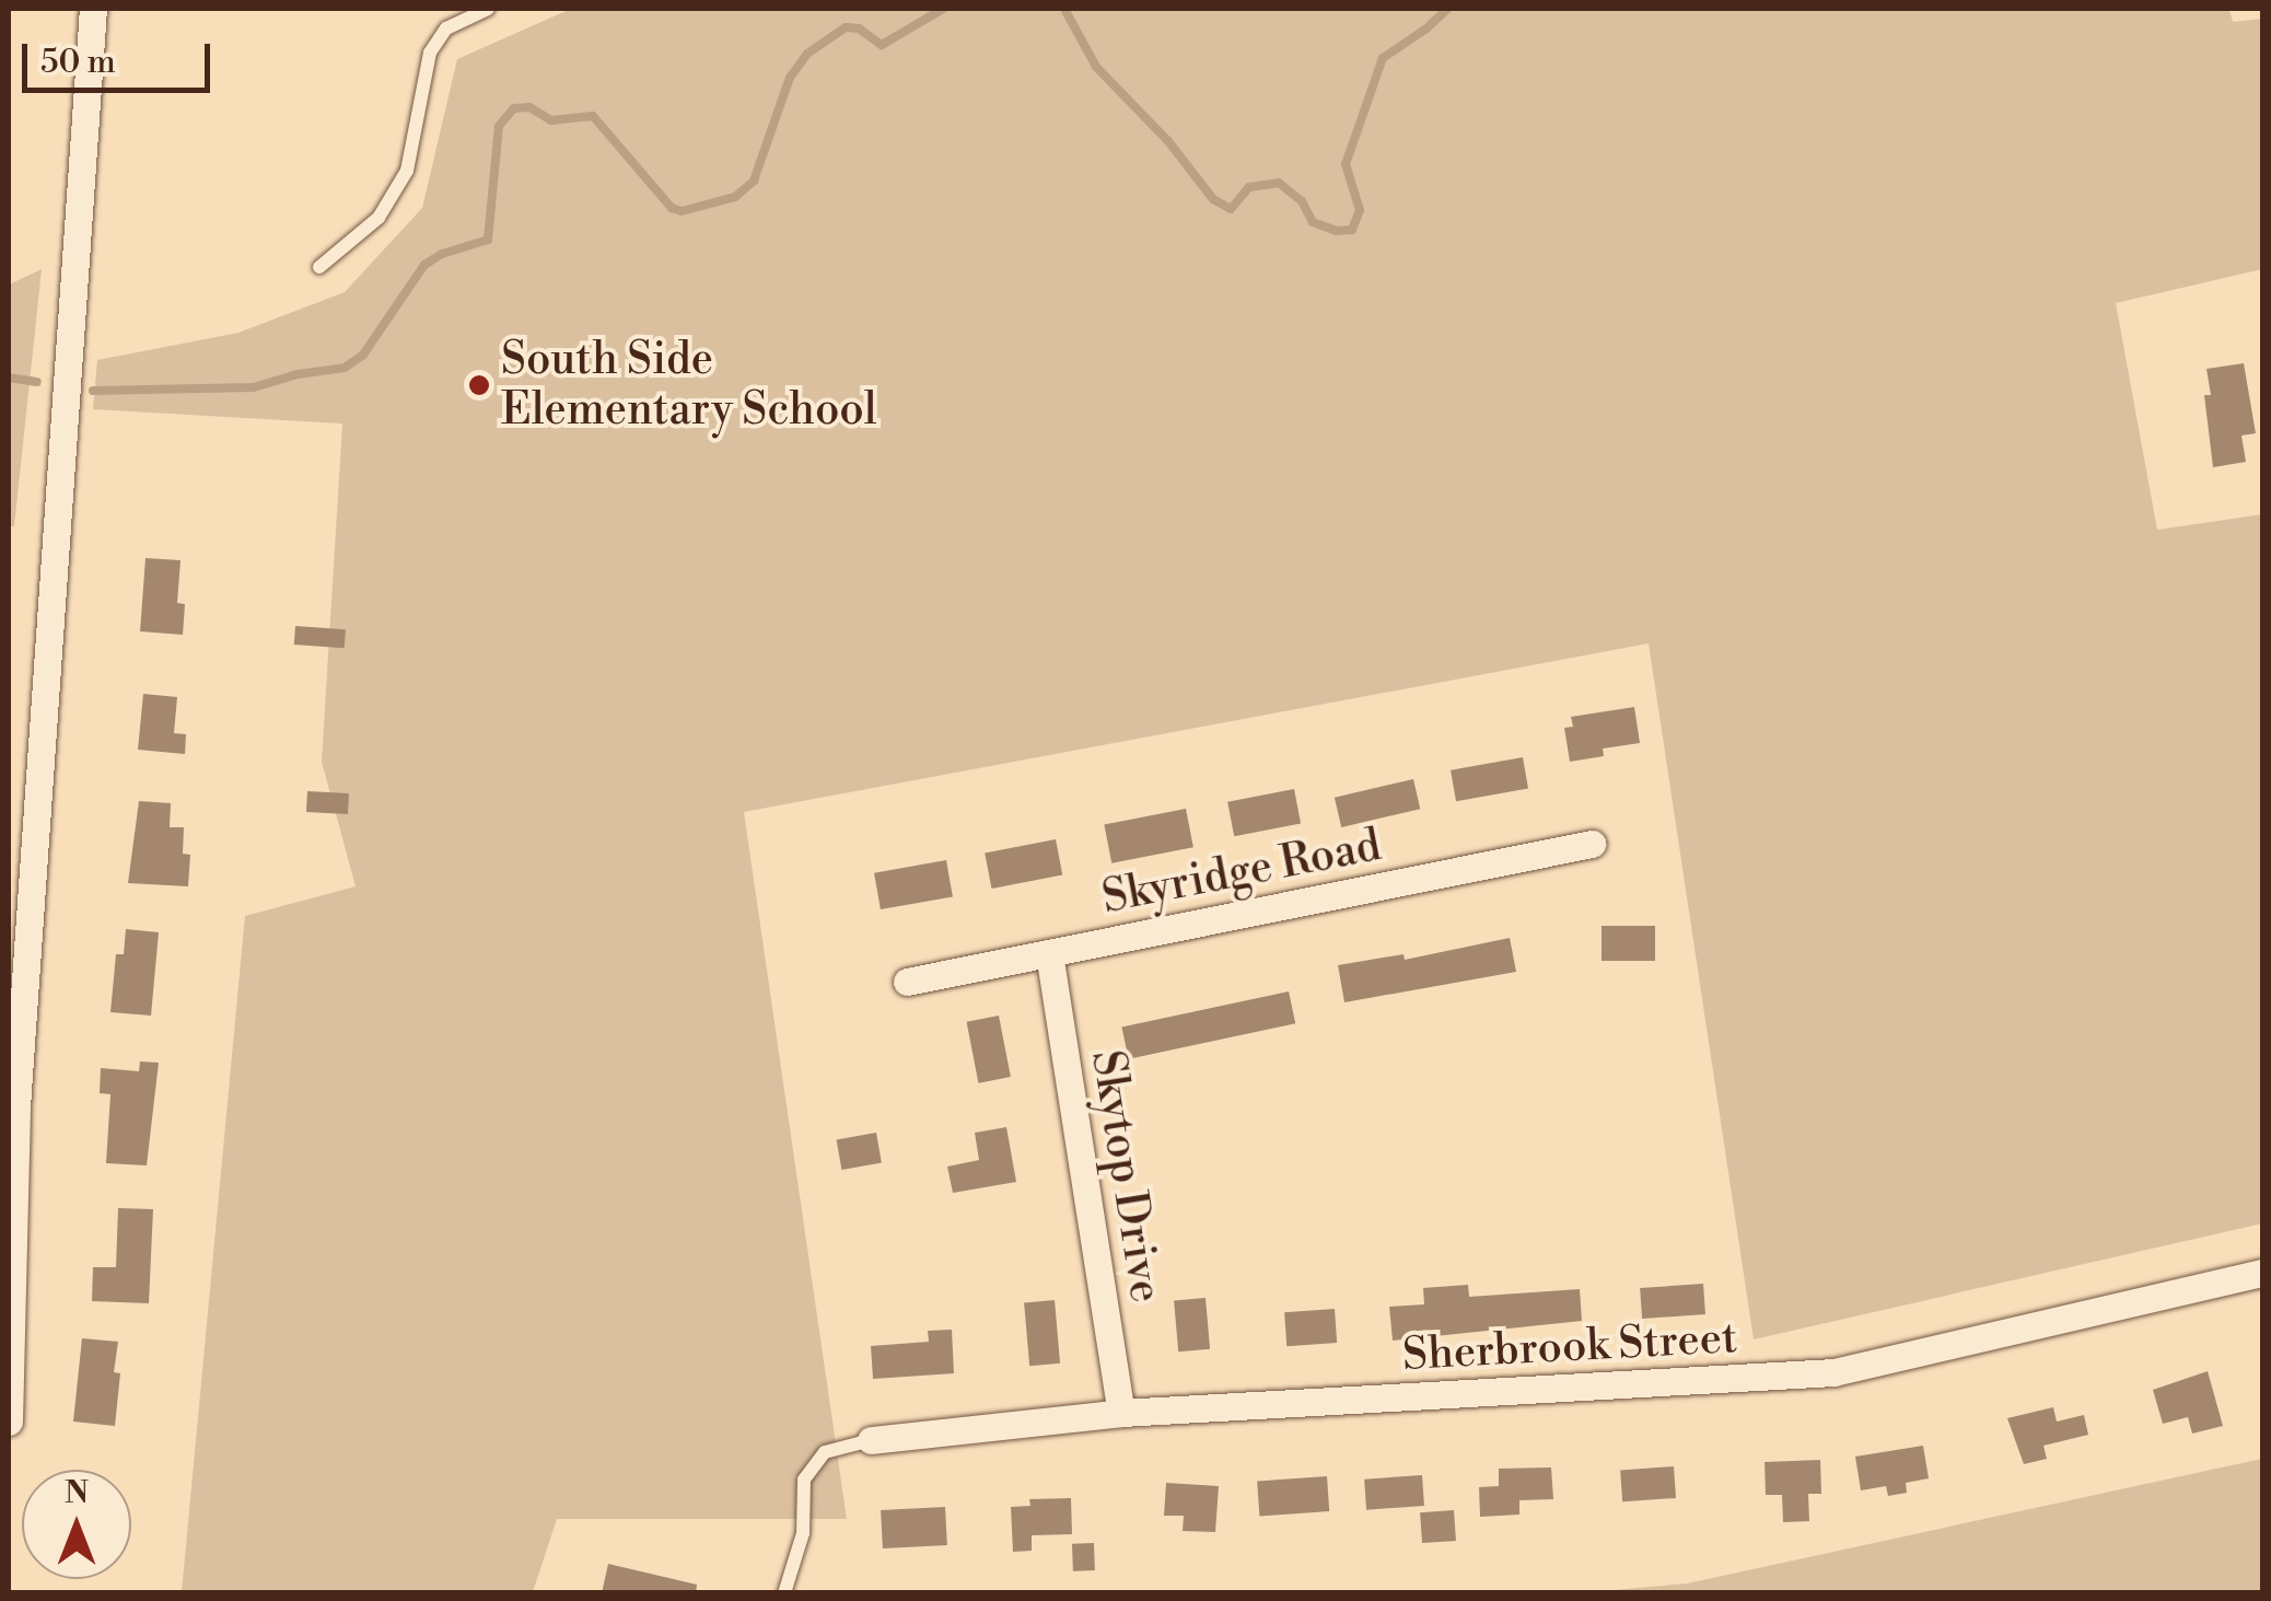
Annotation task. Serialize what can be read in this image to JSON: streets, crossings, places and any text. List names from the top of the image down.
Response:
{
  "streets": {
    "street": ["Skyridge Road", "Skytop Drive", "Sherbrook Street"]
  },
  "crossings": [
    ["Skyridge Road", "Skytop Drive"],
    ["Skytop Drive", "Sherbrook Street"]
  ],
  "places": ["South Side Elementary School"],
  "scale_bar": "50 m",
  "north": "top"
}
